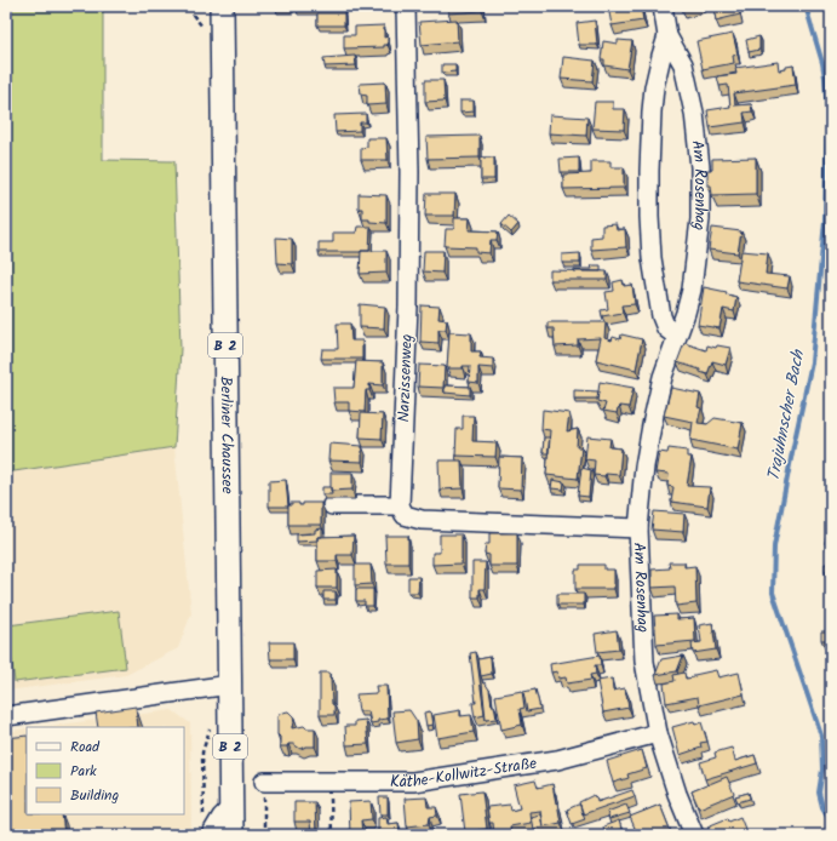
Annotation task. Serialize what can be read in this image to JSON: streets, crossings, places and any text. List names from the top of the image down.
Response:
{
  "streets": {
    "main road": ["B 2", "Berliner Chaussee"],
    "street": ["Am Rosenhag", "Narzissenweg", "Käthe-Kollwitz-Straße"]
  },
  "crossings": [
    ["Am Rosenhag", "Käthe-Kollwitz-Straße"]
  ],
  "water": ["Trajuhnscher Bach"],
  "legend": ["Road", "Park", "Building"]
}
